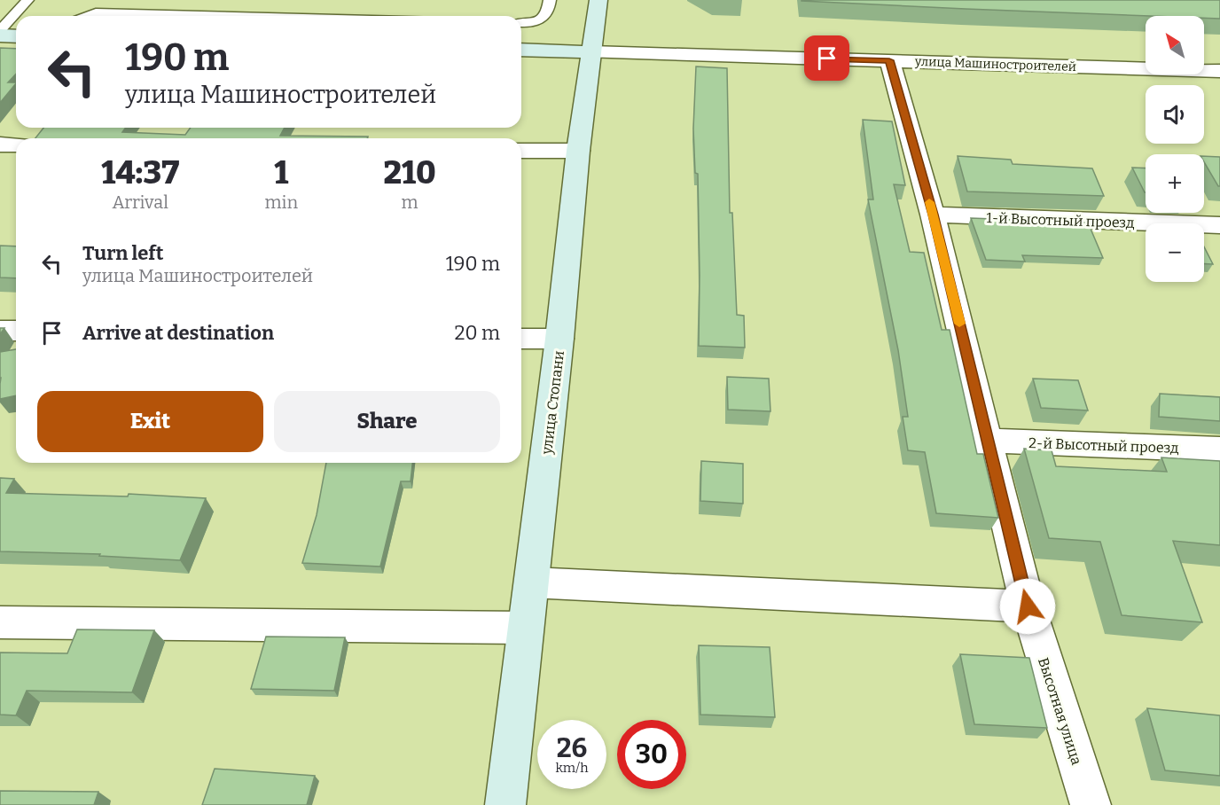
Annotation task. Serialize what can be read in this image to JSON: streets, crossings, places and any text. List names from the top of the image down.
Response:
{
  "streets": {
    "street": [
      "улица Машиностроителей",
      "1-й Высотный проезд",
      "улица Стопани",
      "2-й Высотный проезд",
      "Высотная улица"
    ]
  },
  "crossings": [
    ["улица Машиностроителей", "улица Стопани"],
    ["улица Машиностроителей", "Высотная улица"],
    ["1-й Высотный проезд", "Высотная улица"],
    ["2-й Высотный проезд", "Высотная улица"]
  ],
  "north": "top left",
  "page": {
    "map_buttons": ["+", "−"],
    "turn": ["190 m", "улица Машиностроителей"],
    "eta": [
      "14:37",
      "Arrival",
      "1",
      "min",
      "210",
      "m"
    ],
    "list": [
      {
        "name": "Turn left",
        "note": "улица Машиностроителей",
        "value": "190 m"
      },
      {
        "name": "Arrive at destination",
        "value": "20 m"
      }
    ],
    "buttons": ["Exit", "Share"],
    "speed": "26 km/h",
    "limit": "30"
  }
}
